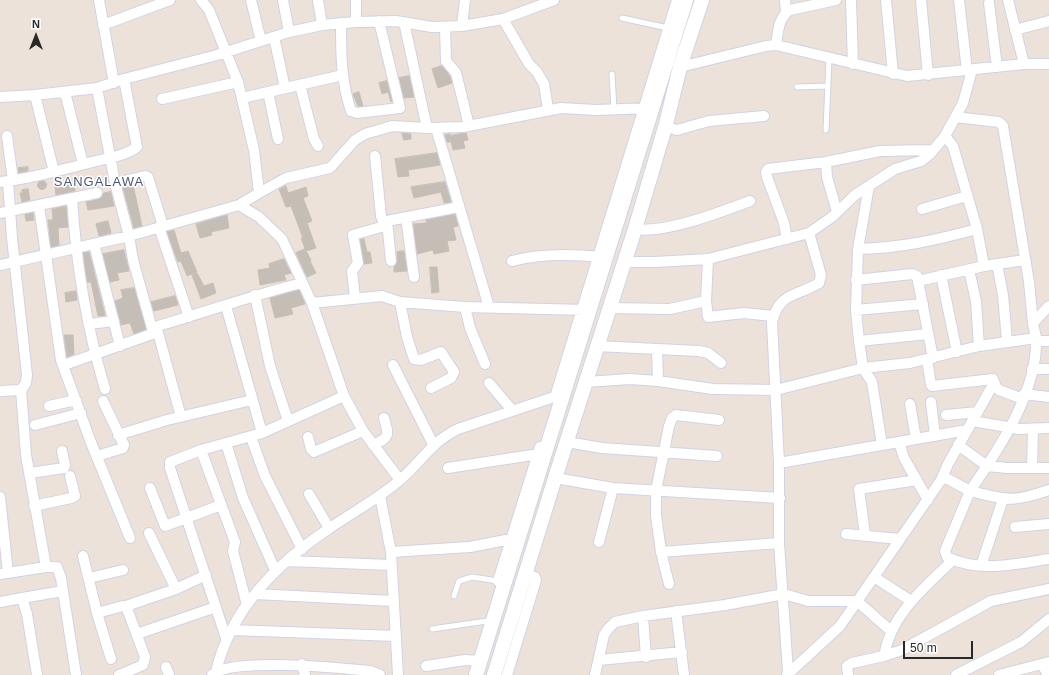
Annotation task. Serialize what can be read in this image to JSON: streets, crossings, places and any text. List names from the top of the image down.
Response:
{
  "districts": ["SANGALAWA"],
  "scale_bar": "50 m",
  "north": "top"
}
